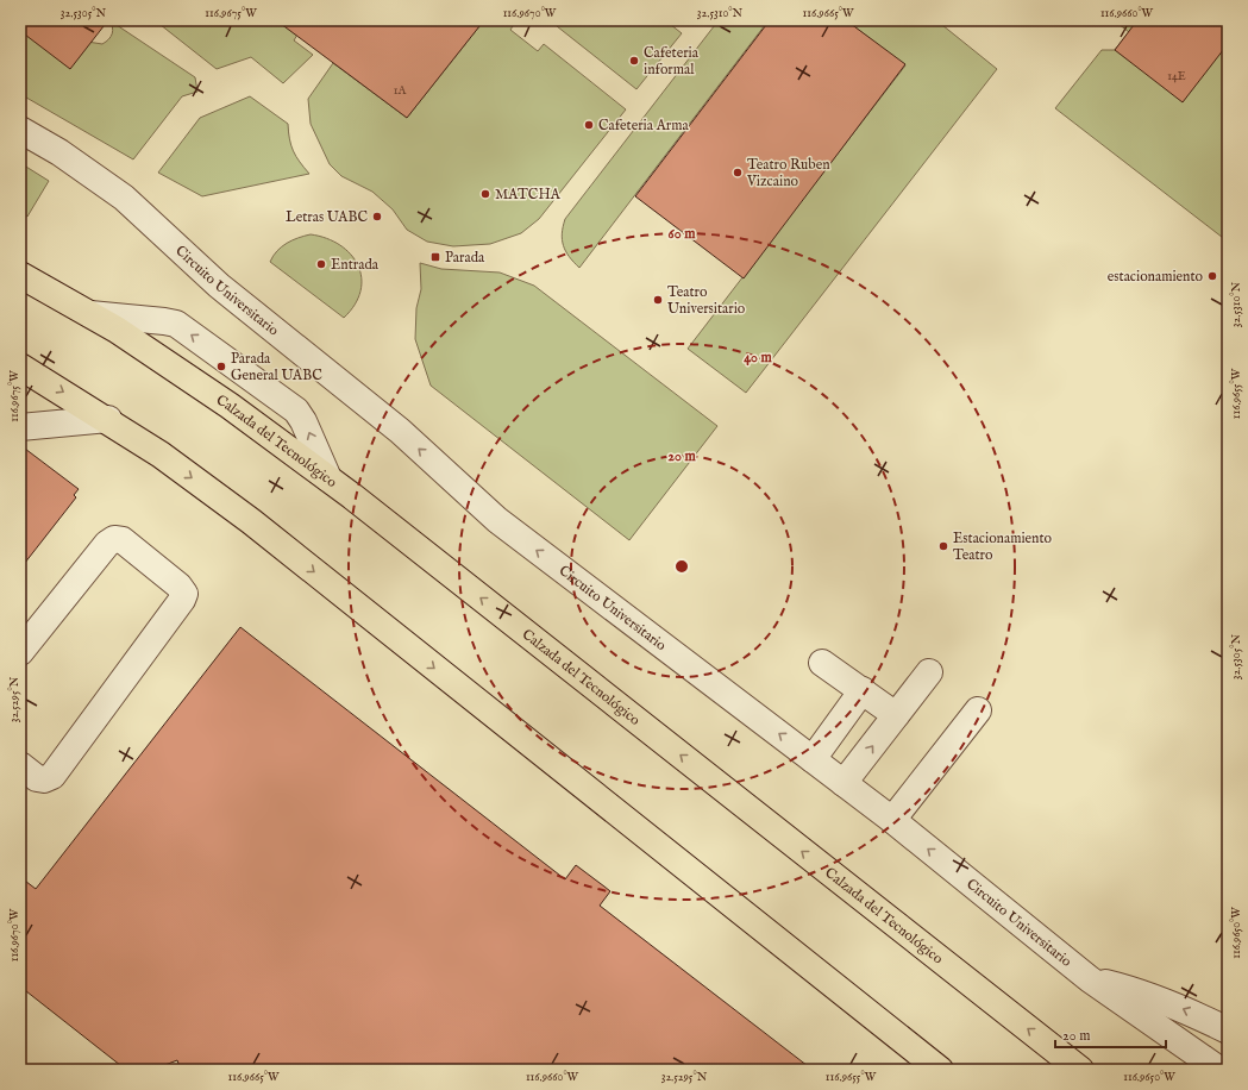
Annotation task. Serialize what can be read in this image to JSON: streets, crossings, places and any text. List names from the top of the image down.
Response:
{
  "streets": {
    "main road": ["Calzada del Tecnológico"],
    "street": ["Circuito Universitario"]
  },
  "one_way": ["Circuito Universitario"],
  "places": {
    "other": [
      "Cafeteria informal",
      "Cafeteria Arma",
      "Teatro Ruben Vizcaino",
      "MATCHA",
      "Letras UABC",
      "Entrada",
      "estacionamiento",
      "Teatro Universitario",
      "Parada General UABC",
      "Estacionamiento Teatro"
    ],
    "transit": ["Parada"]
  },
  "house_numbers": ["14E", "1A"],
  "scale_bar": "20 m",
  "coordinates": [
    "32.5305°N",
    "116.9675°W",
    "116.9670°W",
    "32.5310°N",
    "116.9665°W",
    "116.9660°W",
    "116.9655°W",
    "32.5295°N",
    "116.9650°W"
  ],
  "rings": ["60 m", "40 m", "20 m"]
}
